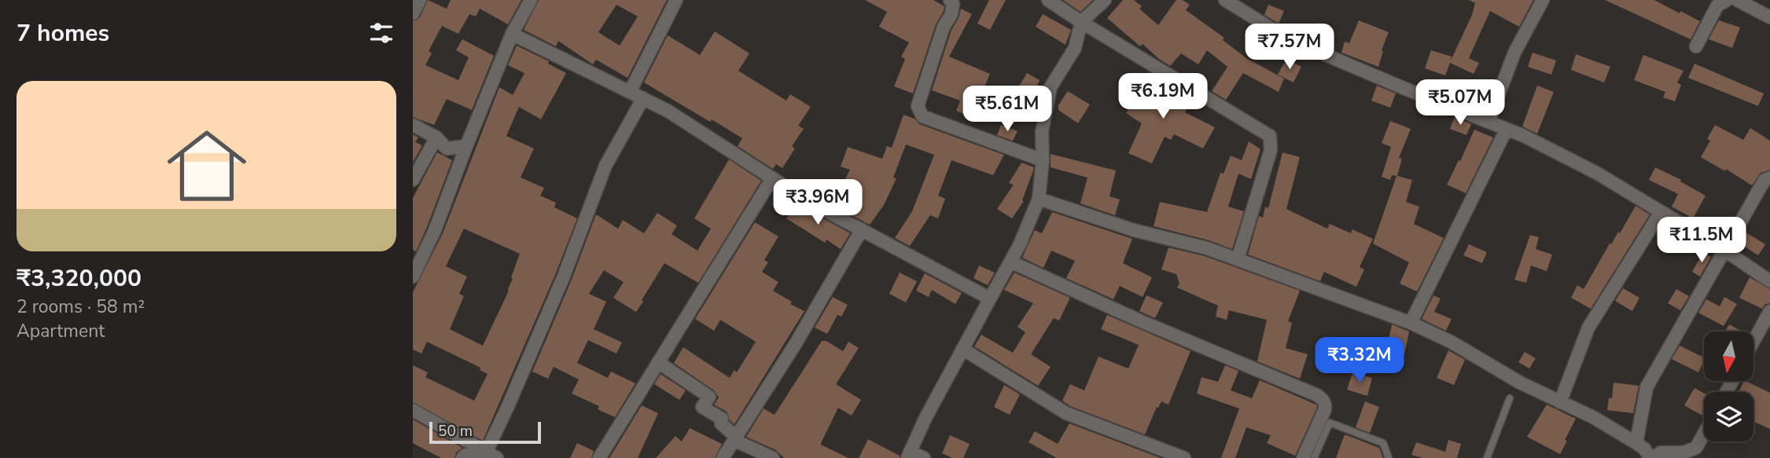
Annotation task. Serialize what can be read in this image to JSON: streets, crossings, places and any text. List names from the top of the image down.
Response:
{
  "scale_bar": "50 m",
  "north": "bottom",
  "page": {
    "heading": "7 homes",
    "price": [
      "₹7.57M",
      "₹6.19M",
      "₹5.07M",
      "₹5.61M",
      "₹3.96M",
      "₹11.5M",
      "₹3.32M"
    ],
    "list": [
      {
        "name": "₹3,320,000",
        "note": "2 rooms · 58 m² · Apartment"
      }
    ],
    "scale": "50 m"
  }
}
